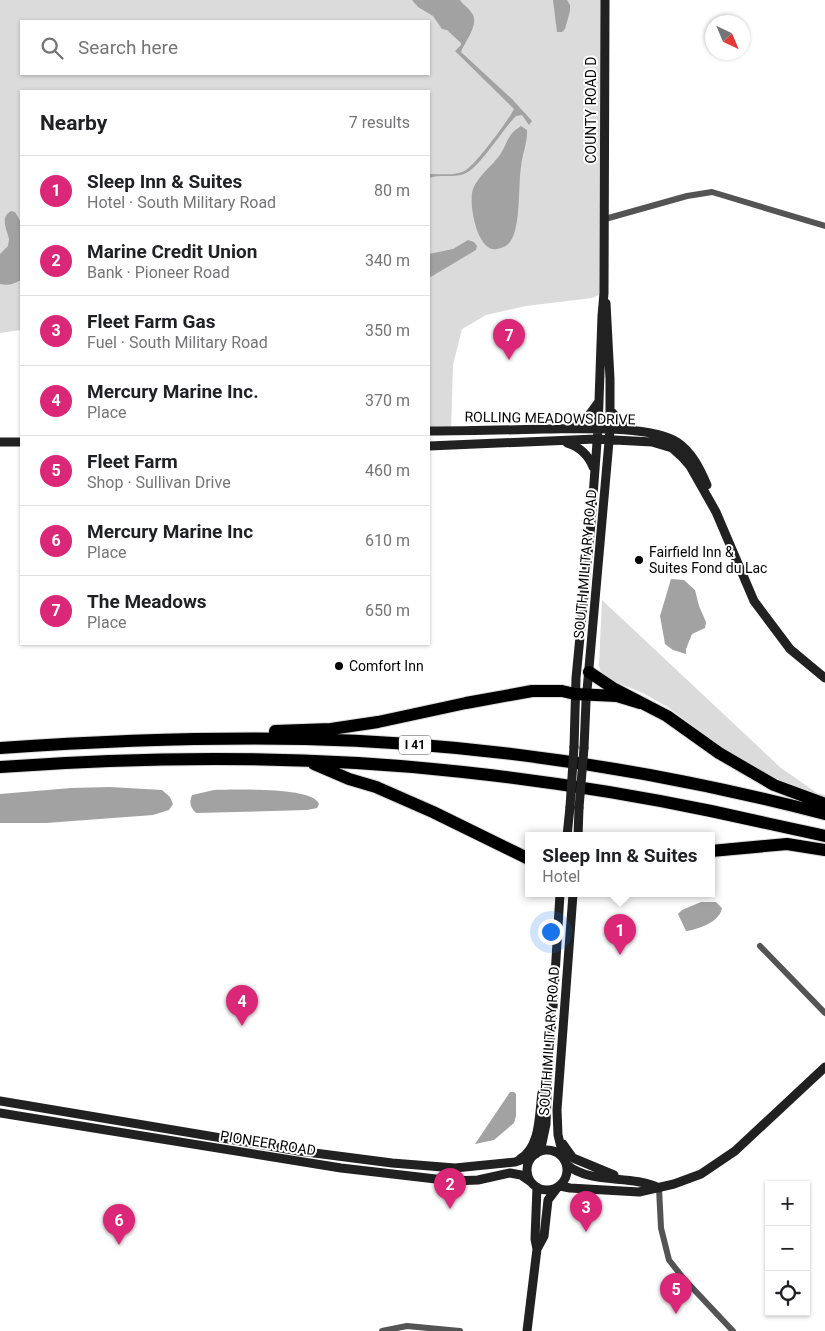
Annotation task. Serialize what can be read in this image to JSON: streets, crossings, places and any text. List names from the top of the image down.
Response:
{
  "streets": {
    "highway": ["I 41"],
    "main road": [
      "COUNTY ROAD D",
      "ROLLING MEADOWS DRIVE",
      "SOUTH MILITARY ROAD",
      "PIONEER ROAD"
    ]
  },
  "crossings": [
    ["COUNTY ROAD D", "SOUTH MILITARY ROAD"],
    ["ROLLING MEADOWS DRIVE", "SOUTH MILITARY ROAD"],
    ["SOUTH MILITARY ROAD", "PIONEER ROAD"]
  ],
  "places": ["Fairfield Inn & Suites Fond du Lac", "Comfort Inn"],
  "north": "bottom right",
  "page": {
    "search": "Search here",
    "heading": ["Nearby", "7 results"],
    "list": [
      {
        "mark": "1",
        "name": "Sleep Inn & Suites",
        "note": "Hotel · South Military Road",
        "value": "80 m"
      },
      {
        "mark": "2",
        "name": "Marine Credit Union",
        "note": "Bank · Pioneer Road",
        "value": "340 m"
      },
      {
        "mark": "3",
        "name": "Fleet Farm Gas",
        "note": "Fuel · South Military Road",
        "value": "350 m"
      },
      {
        "mark": "4",
        "name": "Mercury Marine Inc.",
        "note": "Place",
        "value": "370 m"
      },
      {
        "mark": "5",
        "name": "Fleet Farm",
        "note": "Shop · Sullivan Drive",
        "value": "460 m"
      },
      {
        "mark": "6",
        "name": "Mercury Marine Inc",
        "note": "Place",
        "value": "610 m"
      },
      {
        "mark": "7",
        "name": "The Meadows",
        "note": "Place",
        "value": "650 m"
      }
    ],
    "pins": [
      "7",
      "1",
      "4",
      "2",
      "3",
      "6",
      "5"
    ],
    "popup": ["Sleep Inn & Suites", "Hotel"],
    "map_buttons": ["+", "−"]
  }
}
